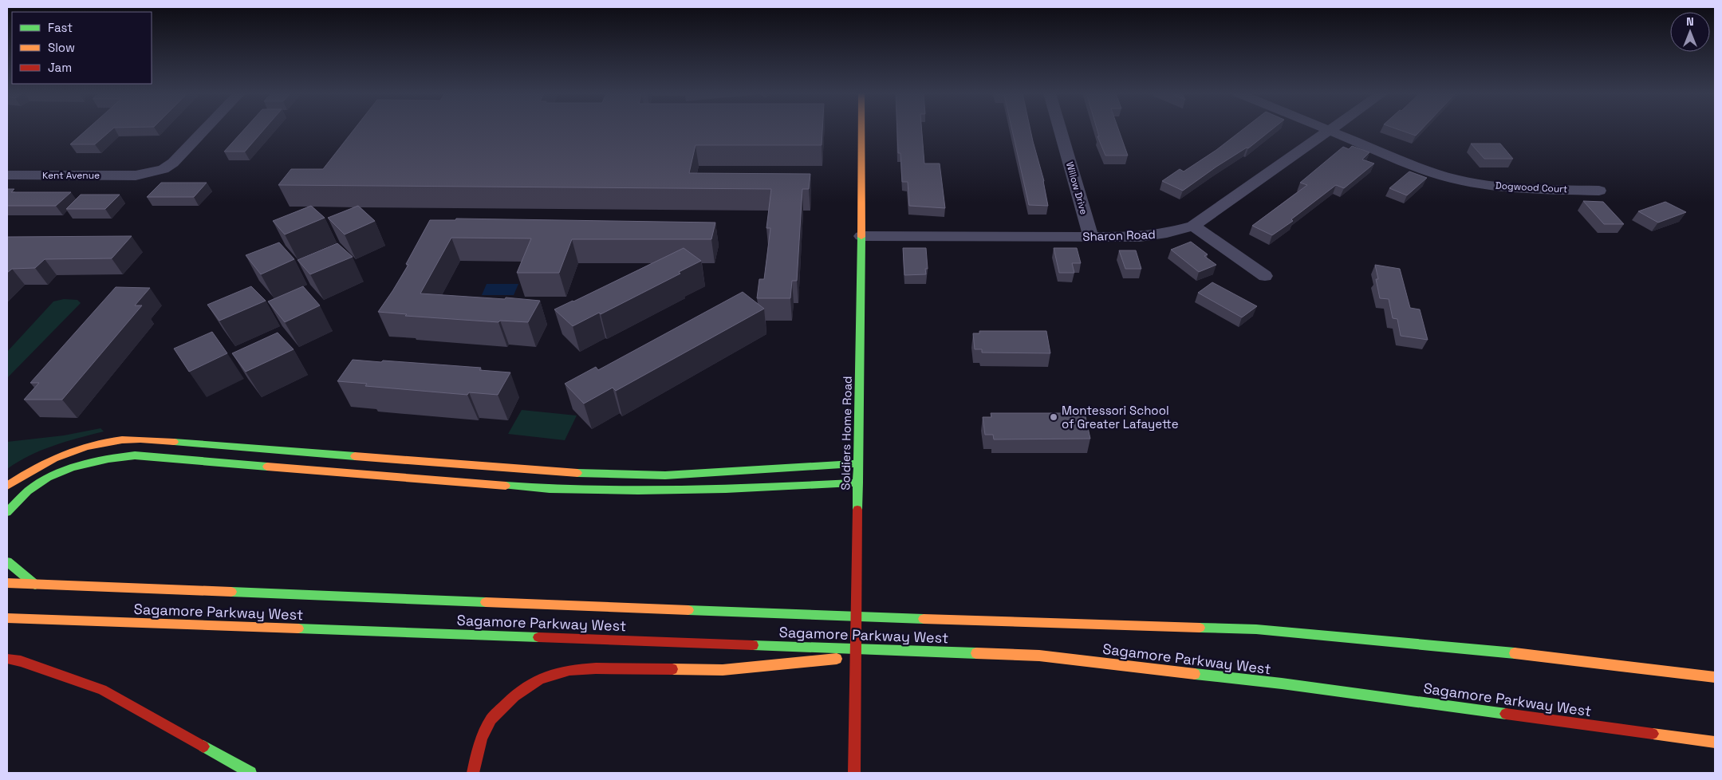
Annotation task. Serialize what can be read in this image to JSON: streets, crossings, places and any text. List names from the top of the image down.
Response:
{
  "streets": {
    "main road": ["Soldiers Home Road", "Sagamore Parkway West"],
    "street": [
      "Kent Avenue",
      "Dogwood Court",
      "Willow Drive",
      "Sharon Road"
    ]
  },
  "crossings": [
    ["Dogwood Court", "Sharon Road"],
    ["Willow Drive", "Sharon Road"],
    ["Sharon Road", "Soldiers Home Road"]
  ],
  "places": ["Montessori School of Greater Lafayette"],
  "legend": ["Fast", "Slow", "Jam"],
  "north": "top"
}
